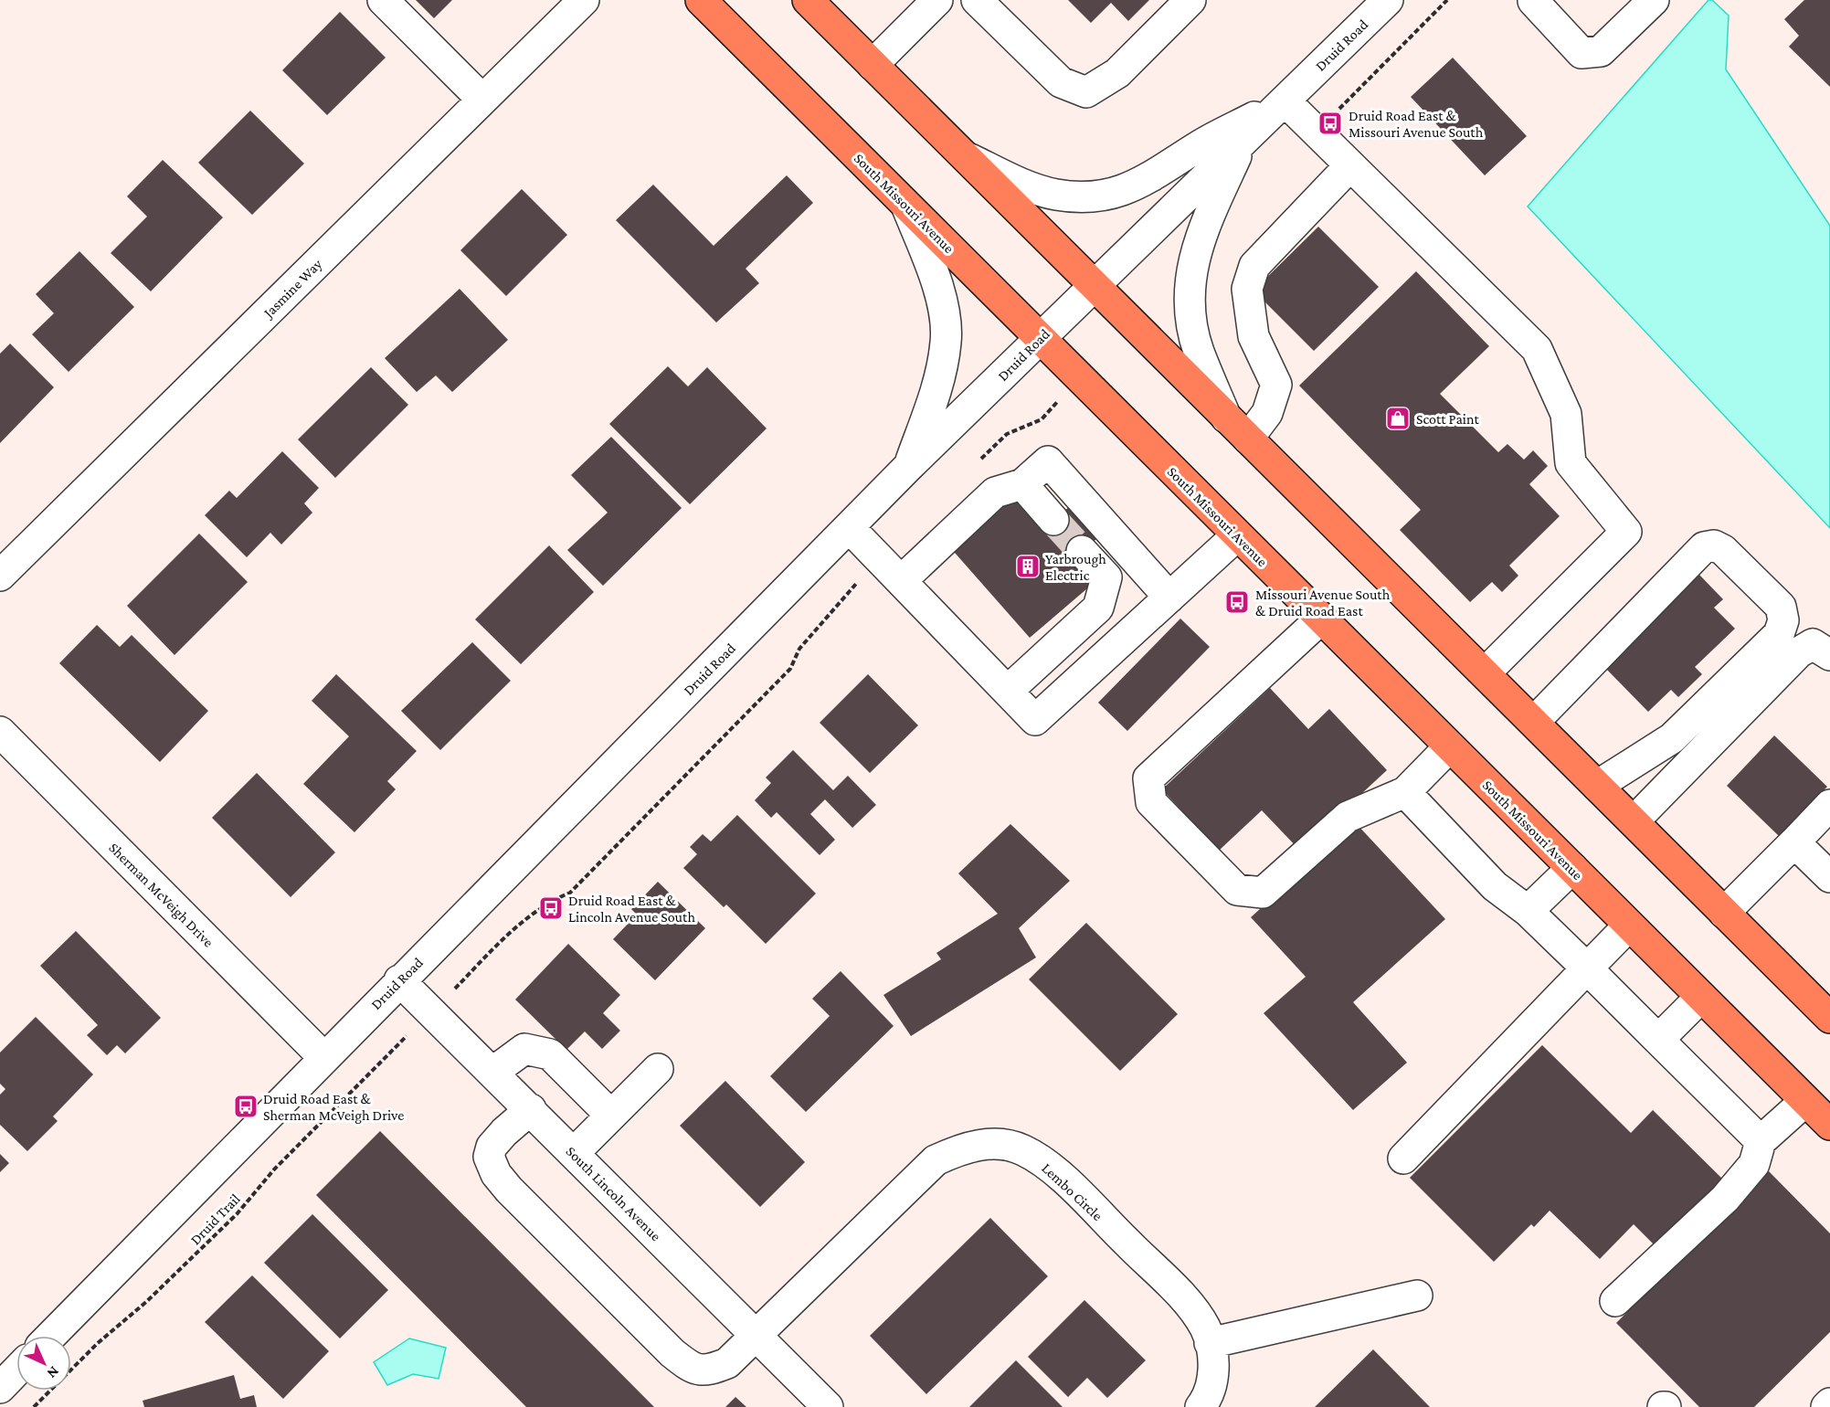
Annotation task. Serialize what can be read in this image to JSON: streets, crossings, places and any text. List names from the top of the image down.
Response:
{
  "streets": {
    "main road": ["South Missouri Avenue"],
    "street": [
      "Druid Road",
      "Jasmine Way",
      "Sherman McVeigh Drive",
      "Lembo Circle",
      "South Lincoln Avenue"
    ],
    "path": ["Druid Trail"]
  },
  "crossings": [
    ["Druid Road", "South Missouri Avenue"],
    ["Druid Road", "Sherman McVeigh Drive"],
    ["Druid Road", "South Lincoln Avenue"],
    ["Lembo Circle", "South Lincoln Avenue"]
  ],
  "places": {
    "bus stop": [
      "Druid Road East & Missouri Avenue South",
      "Missouri Avenue South & Druid Road East",
      "Druid Road East & Lincoln Avenue South",
      "Druid Road East & Sherman McVeigh Drive"
    ],
    "shop": ["Scott Paint"],
    "building": ["Yarbrough Electric"]
  },
  "north": "bottom right"
}
